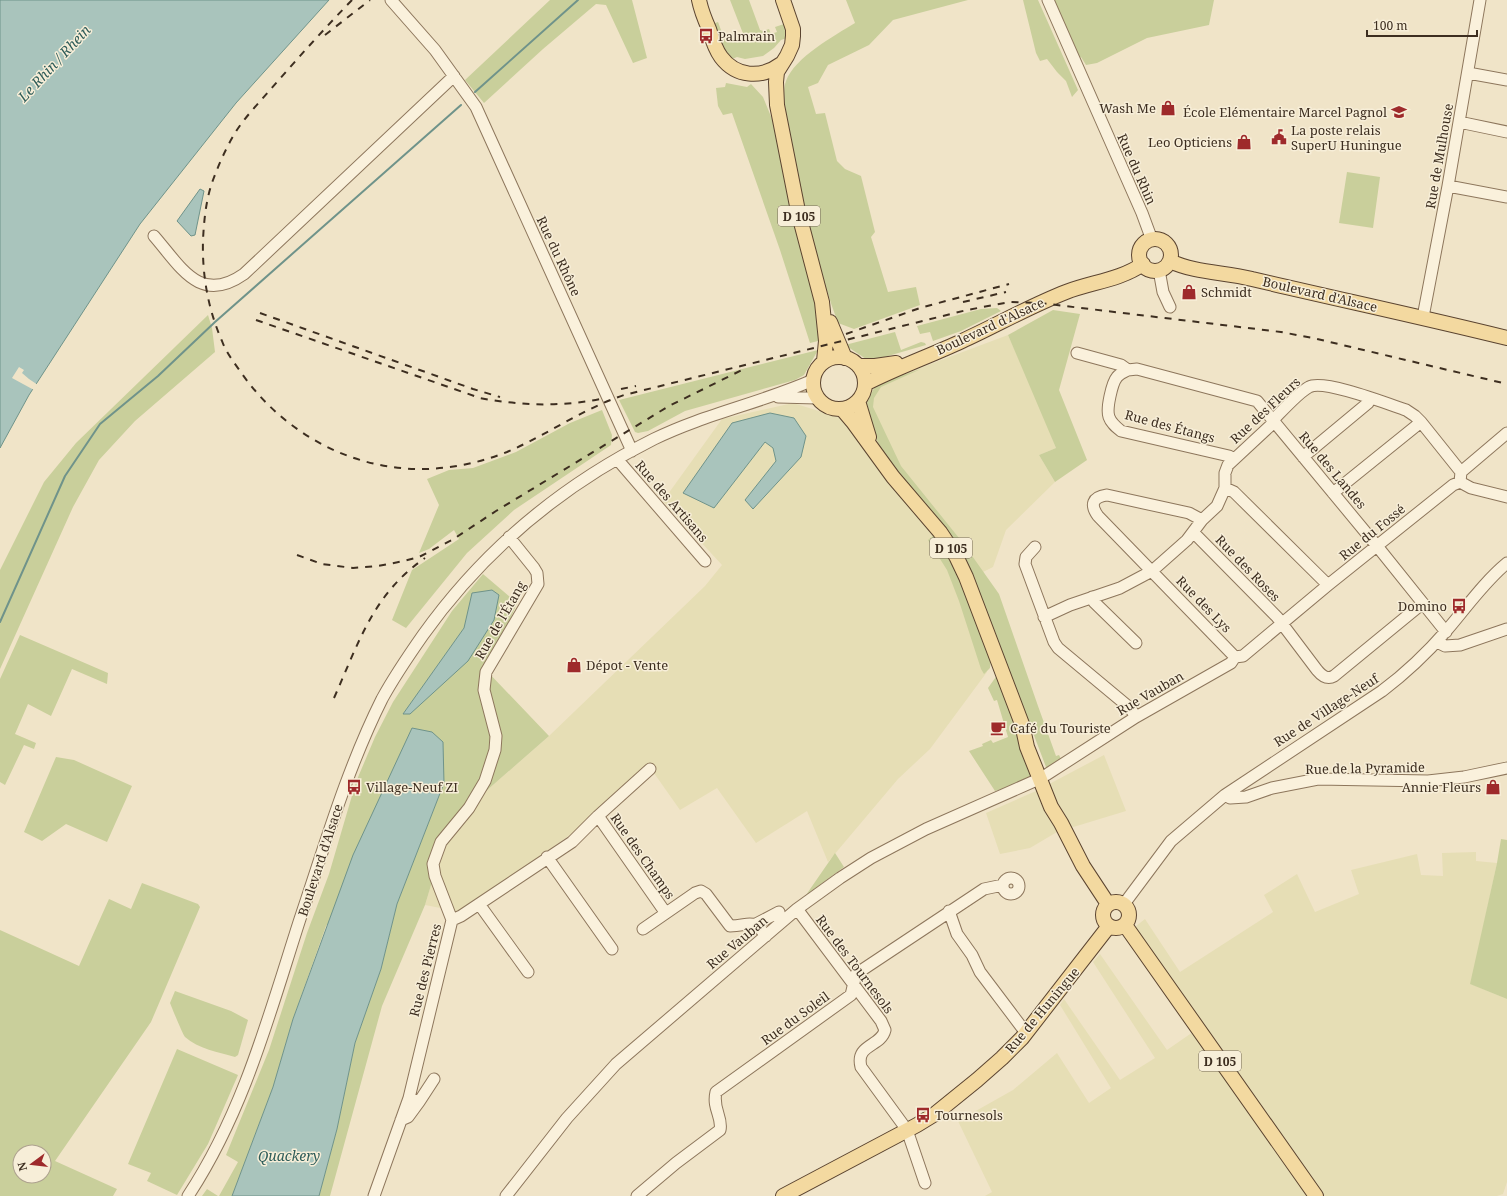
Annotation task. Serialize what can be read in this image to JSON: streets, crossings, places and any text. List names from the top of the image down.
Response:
{
  "streets": {
    "main road": ["D 105", "Boulevard d'Alsace", "Rue de Huningue"],
    "street": [
      "Rue de Mulhouse",
      "Rue du Rhin",
      "Rue du Rhône",
      "Rue des Fleurs",
      "Rue des Étangs",
      "Rue des Landes",
      "Rue des Artisans",
      "Rue du Fossé",
      "Rue des Roses",
      "Rue des Lys",
      "Rue de l'Étang",
      "Rue Vauban",
      "Rue de Village-Neuf",
      "Rue de la Pyramide",
      "Rue des Champs",
      "Rue des Tournesols",
      "Rue des Pierres",
      "Rue du Soleil"
    ]
  },
  "crossings": [
    ["Rue de Mulhouse", "Boulevard d'Alsace"],
    ["Rue du Rhin", "Boulevard d'Alsace"],
    ["D 105", "Boulevard d'Alsace"],
    ["D 105", "Rue Vauban"],
    ["D 105", "Rue de Huningue"],
    ["Rue du Rhône", "Boulevard d'Alsace"],
    ["Boulevard d'Alsace", "Rue des Artisans"],
    ["Boulevard d'Alsace", "Rue de l'Étang"],
    ["Rue des Fleurs", "Rue des Étangs"],
    ["Rue des Fleurs", "Rue des Landes"],
    ["Rue des Fleurs", "Rue du Fossé"],
    ["Rue des Fleurs", "Rue des Roses"],
    ["Rue des Fleurs", "Rue des Lys"],
    ["Rue des Landes", "Rue du Fossé"],
    ["Rue des Landes", "Rue des Roses"],
    ["Rue des Landes", "Rue de Village-Neuf"],
    ["Rue du Fossé", "Rue des Roses"],
    ["Rue du Fossé", "Rue Vauban"],
    ["Rue des Lys", "Rue Vauban"],
    ["Rue de l'Étang", "Rue des Pierres"],
    ["Rue Vauban", "Rue des Tournesols"],
    ["Rue de Village-Neuf", "Rue de la Pyramide"],
    ["Rue des Champs", "Rue des Pierres"],
    ["Rue des Tournesols", "Rue de Huningue"],
    ["Rue des Tournesols", "Rue du Soleil"]
  ],
  "water": ["Le Rhin / Rhein", "Quackery"],
  "places": {
    "bus stop": [
      "Palmrain",
      "Domino",
      "Village-Neuf ZI",
      "Tournesols"
    ],
    "shop": [
      "Wash Me",
      "Leo Opticiens",
      "Schmidt",
      "Dépot - Vente",
      "Annie Fleurs"
    ],
    "school or university": ["École Elémentaire Marcel Pagnol"],
    "public building": ["La poste relais SuperU Huningue"],
    "cafe": ["Café du Touriste"]
  },
  "scale_bar": "100 m",
  "north": "left"
}
